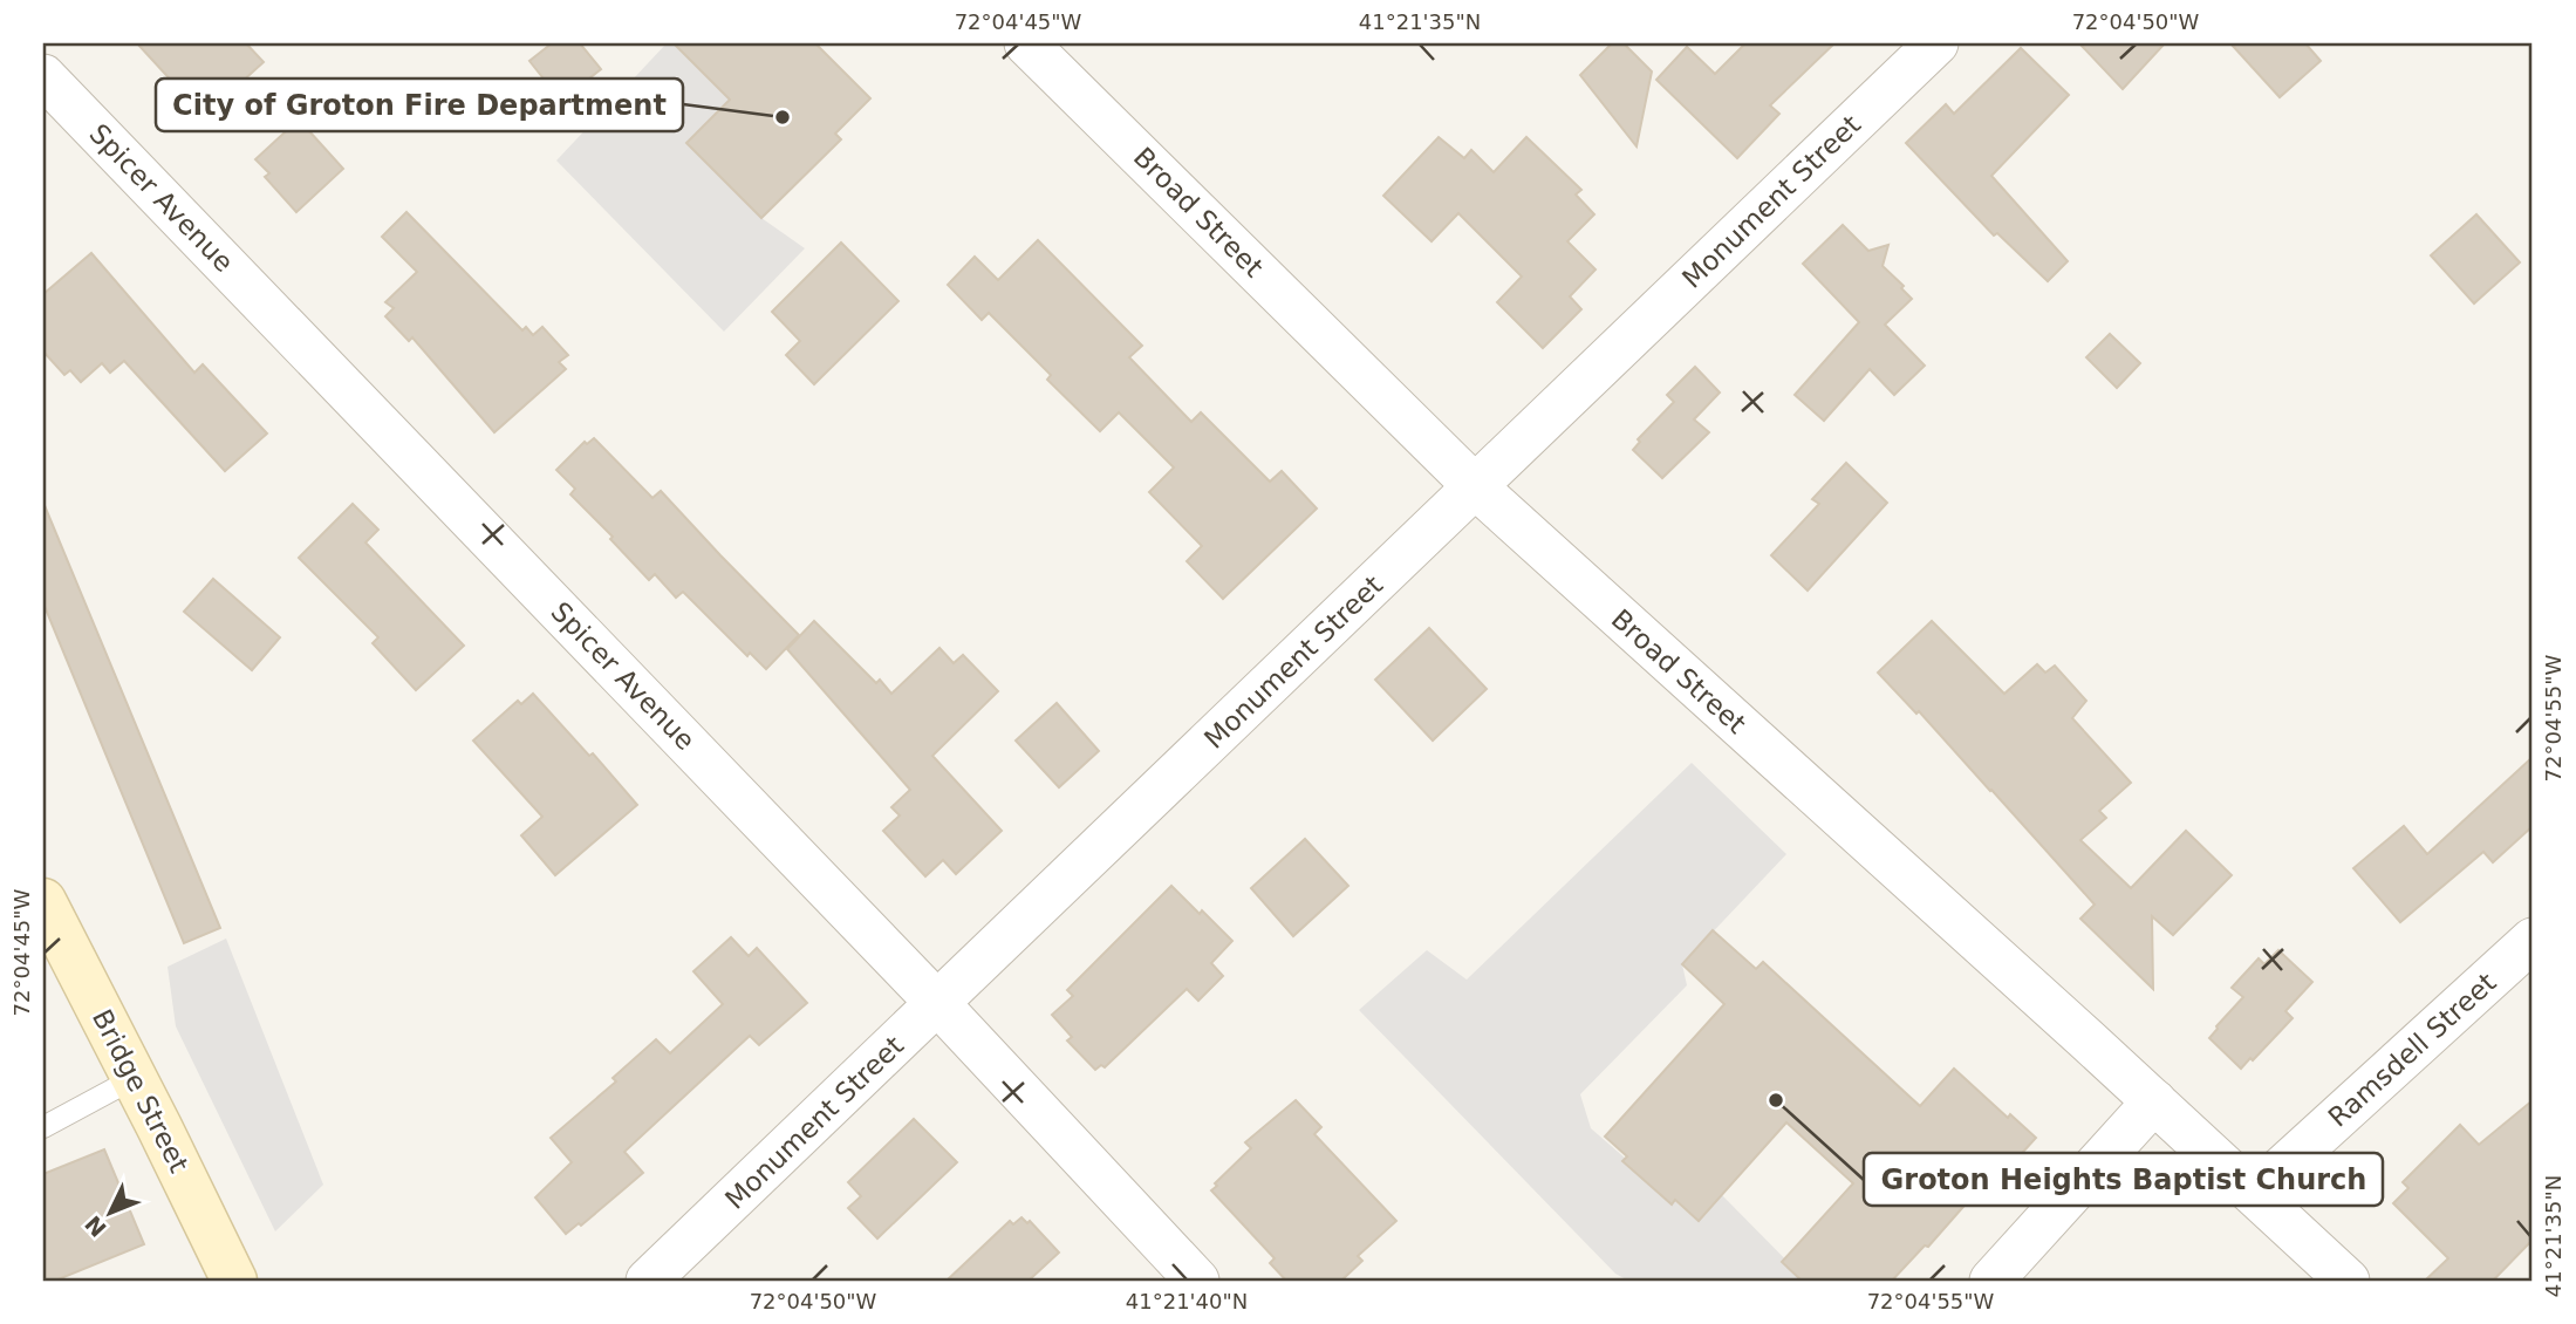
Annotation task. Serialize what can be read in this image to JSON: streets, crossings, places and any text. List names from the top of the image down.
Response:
{
  "streets": {
    "street": [
      "Spicer Avenue",
      "Monument Street",
      "Broad Street",
      "Ramsdell Street",
      "Bridge Street"
    ]
  },
  "crossings": [
    ["Spicer Avenue", "Monument Street"],
    ["Monument Street", "Broad Street"],
    ["Broad Street", "Ramsdell Street"]
  ],
  "places": ["City of Groton Fire Department", "Groton Heights Baptist Church"],
  "north": "bottom left",
  "coordinates": [
    "72°04'45\"W",
    "41°21'35\"N",
    "72°04'50\"W",
    "72°04'55\"W",
    "41°21'40\"N"
  ]
}
